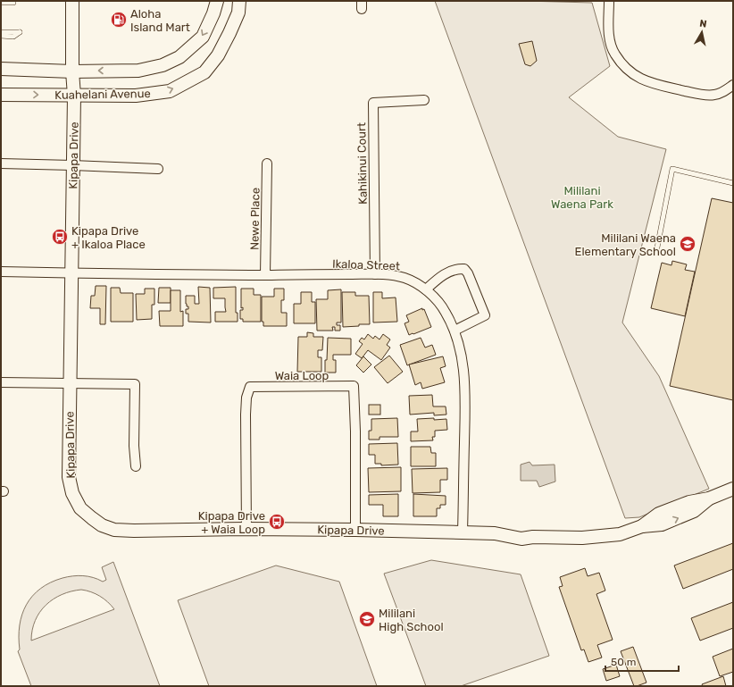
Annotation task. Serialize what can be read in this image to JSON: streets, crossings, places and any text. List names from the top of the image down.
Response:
{
  "streets": {
    "street": [
      "Kuahelani Avenue",
      "Kipapa Drive",
      "Kahikinui Court",
      "Newe Place",
      "Ikaloa Street",
      "Waia Loop"
    ]
  },
  "crossings": [
    ["Kuahelani Avenue", "Kipapa Drive"],
    ["Kipapa Drive", "Ikaloa Street"],
    ["Kipapa Drive", "Waia Loop"],
    ["Kahikinui Court", "Ikaloa Street"],
    ["Newe Place", "Ikaloa Street"]
  ],
  "parks": ["Mililani Waena Park"],
  "places": {
    "fuel station": ["Aloha Island Mart"],
    "bus stop": ["Kipapa Drive + Ikaloa Place", "Kipapa Drive + Waia Loop"],
    "school or university": ["Mililani Waena Elementary School", "Mililani High School"]
  },
  "scale_bar": "50 m",
  "north": "top"
}
